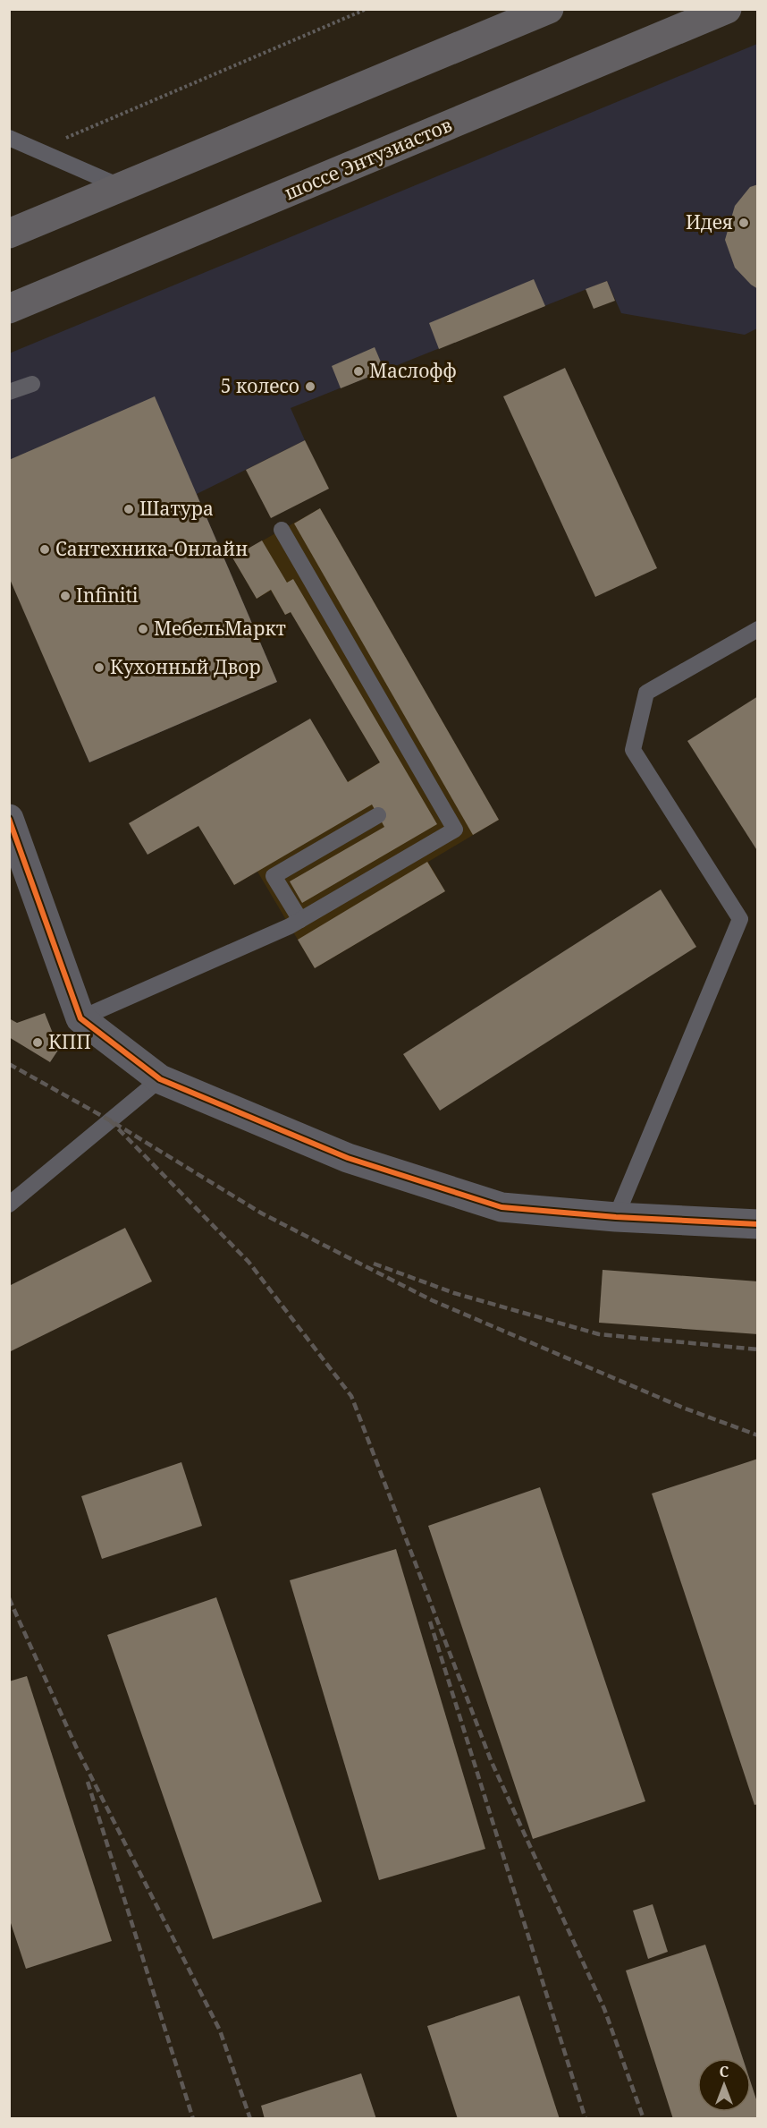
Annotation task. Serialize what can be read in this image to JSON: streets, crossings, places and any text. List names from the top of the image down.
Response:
{
  "streets": {
    "highway": ["шоссе Энтузиастов"]
  },
  "places": [
    "Идея",
    "Маслофф",
    "5 колесо",
    "Шатура",
    "Сантехника-Онлайн",
    "Infiniti",
    "МебельМаркт",
    "Кухонный Двор",
    "КПП"
  ],
  "north": "top"
}
